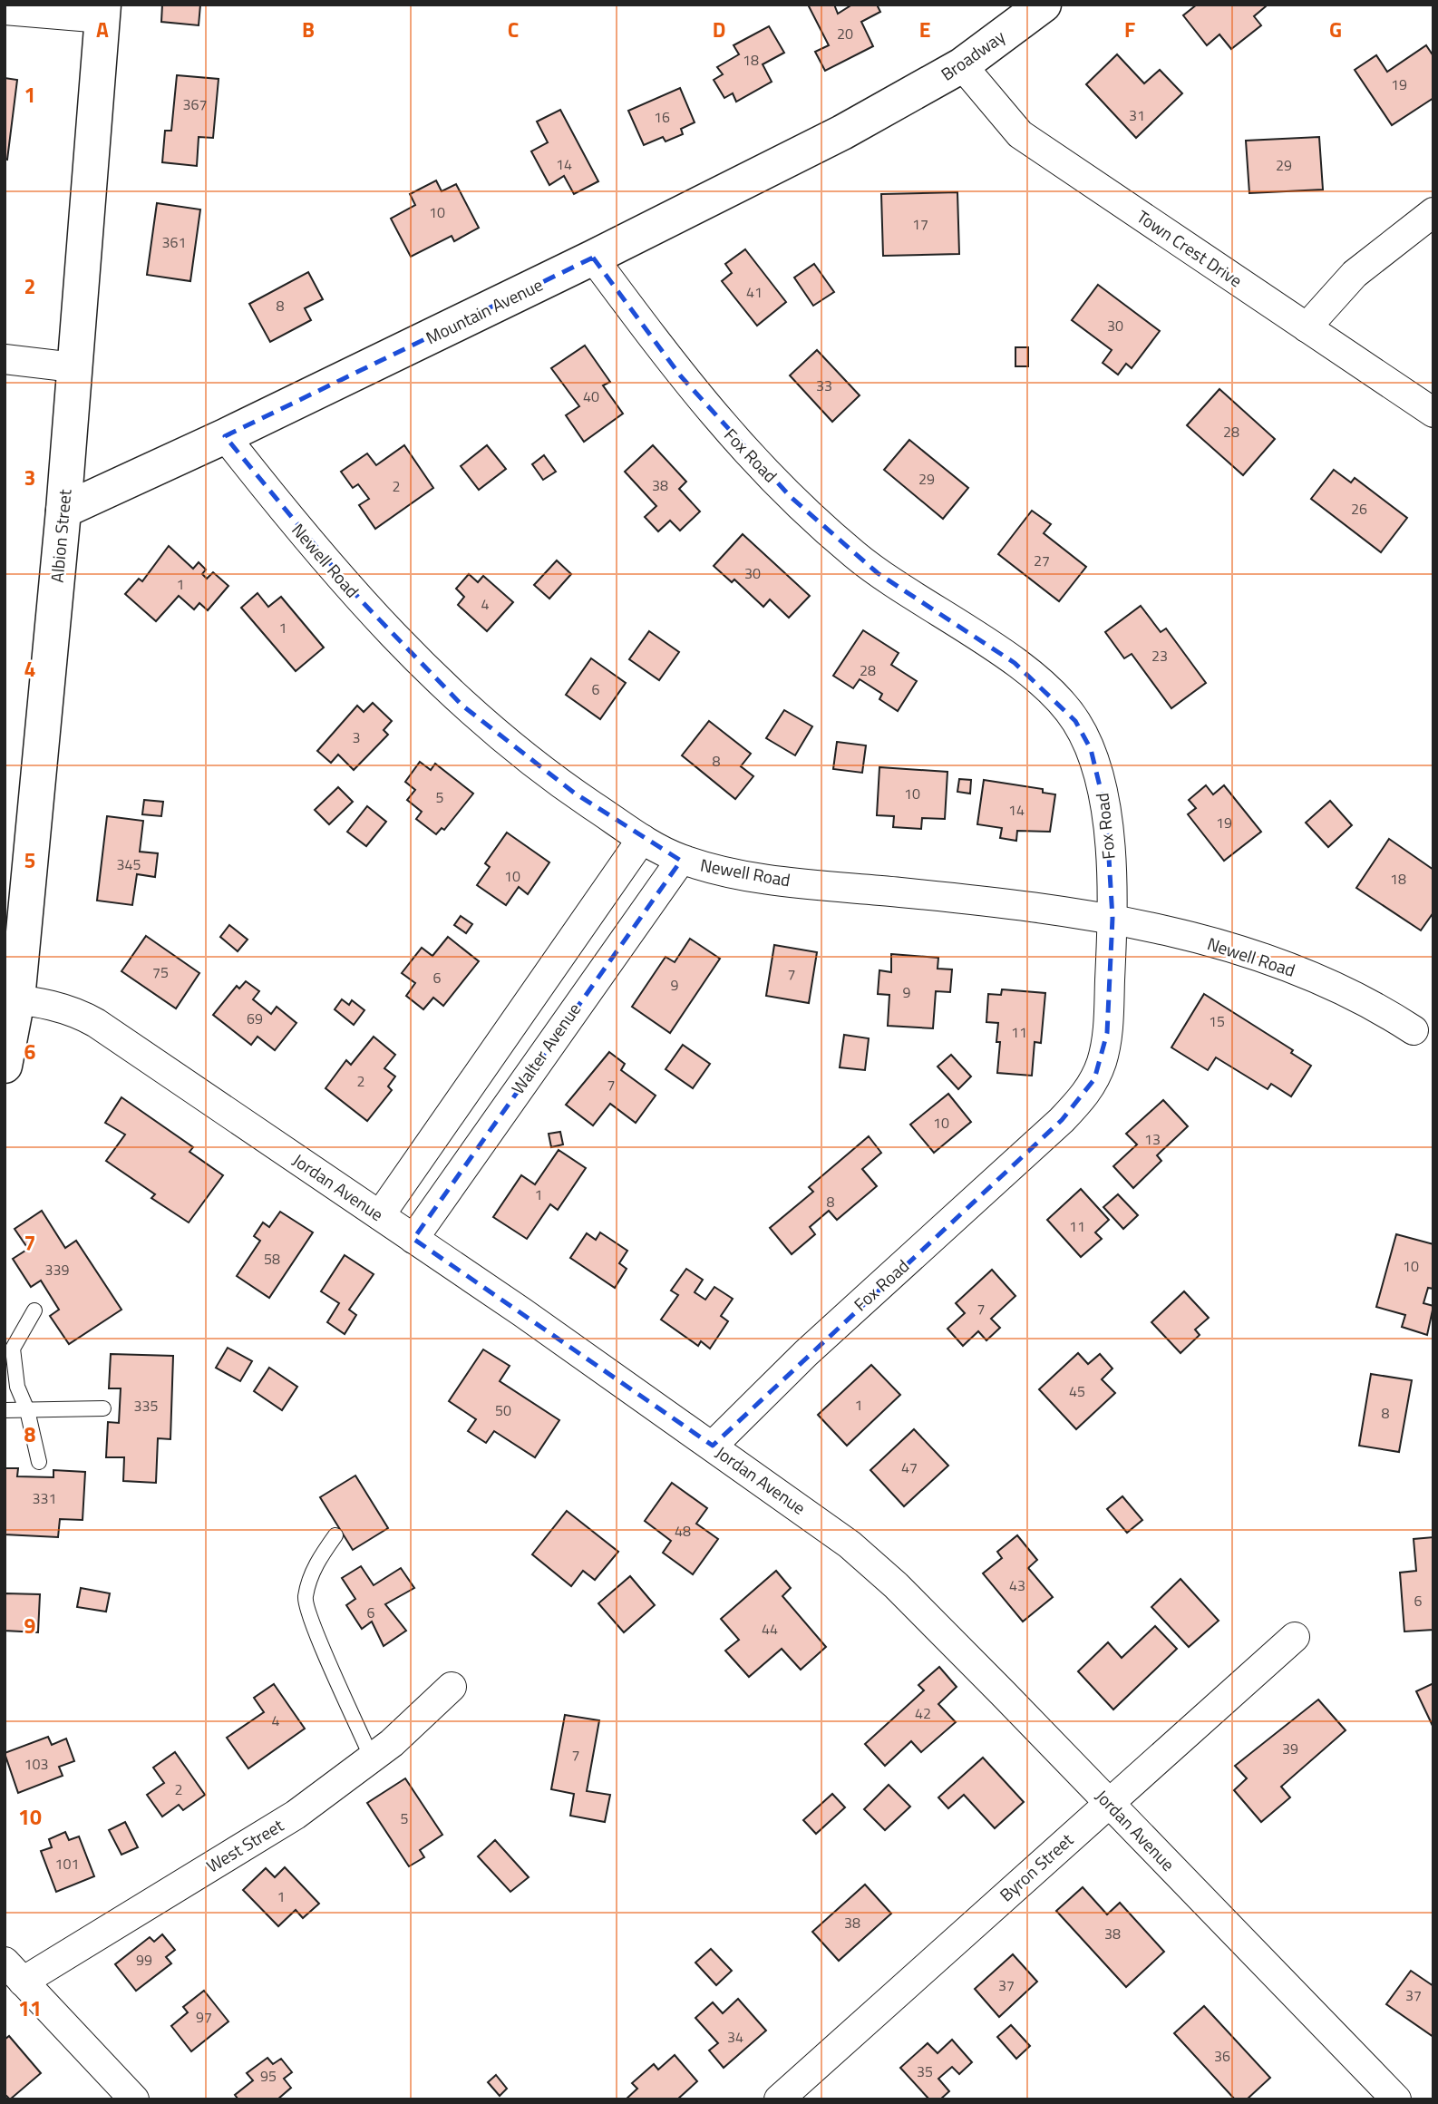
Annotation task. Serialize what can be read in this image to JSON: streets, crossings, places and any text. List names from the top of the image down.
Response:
{
  "streets": {
    "main road": ["Broadway", "Mountain Avenue", "Albion Street"],
    "street": [
      "Town Crest Drive",
      "Fox Road",
      "Newell Road",
      "Walter Avenue",
      "Jordan Avenue",
      "West Street",
      "Byron Street"
    ]
  },
  "crossings": [
    ["Broadway", "Town Crest Drive"],
    ["Broadway", "Mountain Avenue"],
    ["Mountain Avenue", "Fox Road"],
    ["Mountain Avenue", "Albion Street"],
    ["Mountain Avenue", "Newell Road"],
    ["Fox Road", "Newell Road"],
    ["Fox Road", "Jordan Avenue"],
    ["Albion Street", "Jordan Avenue"],
    ["Newell Road", "Walter Avenue"],
    ["Walter Avenue", "Jordan Avenue"],
    ["Jordan Avenue", "Byron Street"]
  ],
  "house_numbers": [
    "20",
    "18",
    "19",
    "367",
    "31",
    "16",
    "14",
    "29",
    "10",
    "17",
    "361",
    "41",
    "8",
    "30",
    "33",
    "40",
    "28",
    "29",
    "38",
    "2",
    "26",
    "27",
    "30",
    "1",
    "4",
    "1",
    "23",
    "28",
    "6",
    "3",
    "8",
    "10",
    "5",
    "14",
    "19",
    "345",
    "10",
    "18",
    "75",
    "7",
    "6",
    "9",
    "9",
    "69",
    "15",
    "11",
    "2",
    "7",
    "10",
    "13",
    "1",
    "8",
    "11",
    "58",
    "10",
    "339",
    "7",
    "45",
    "1",
    "335",
    "50",
    "8",
    "47",
    "331",
    "48",
    "43",
    "6",
    "6",
    "44",
    "42",
    "4",
    "39",
    "7",
    "103",
    "2",
    "5",
    "101",
    "1",
    "38",
    "38",
    "99",
    "37",
    "37",
    "97",
    "34",
    "36",
    "35",
    "95"
  ],
  "grid": {
    "columns": [
      "A",
      "B",
      "C",
      "D",
      "E",
      "F",
      "G"
    ],
    "rows": [
      "1",
      "2",
      "3",
      "4",
      "5",
      "6",
      "7",
      "8",
      "9",
      "10",
      "11"
    ]
  }
}
